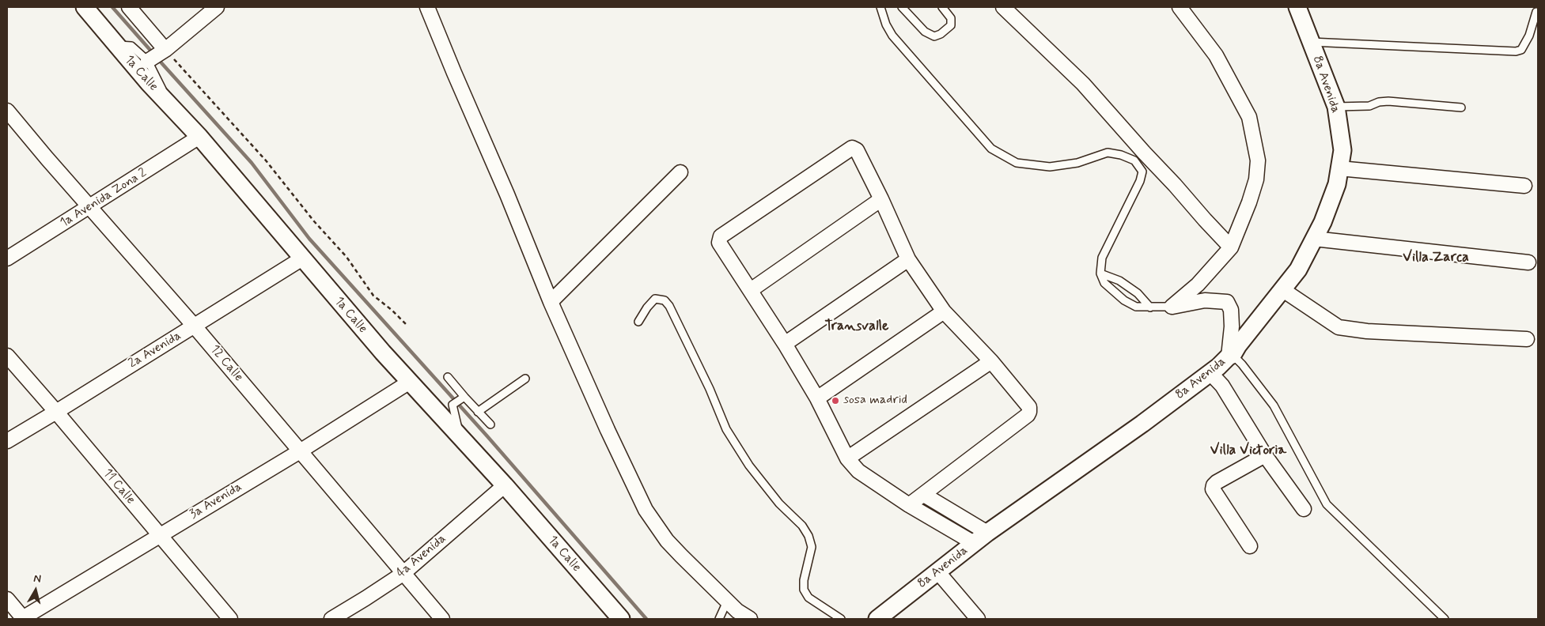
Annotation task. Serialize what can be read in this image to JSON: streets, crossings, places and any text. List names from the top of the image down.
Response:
{
  "streets": {
    "street": [
      "1a Calle",
      "8a Avenida",
      "1a Avenida Zona 2",
      "2a Avenida",
      "12 Calle",
      "11 Calle",
      "3a Avenida",
      "4a Avenida"
    ]
  },
  "crossings": [
    ["1a Calle", "1a Avenida Zona 2"],
    ["1a Calle", "2a Avenida"],
    ["1a Calle", "3a Avenida"],
    ["1a Calle", "4a Avenida"],
    ["1a Avenida Zona 2", "12 Calle"],
    ["2a Avenida", "12 Calle"],
    ["2a Avenida", "11 Calle"],
    ["12 Calle", "3a Avenida"],
    ["12 Calle", "4a Avenida"],
    ["11 Calle", "3a Avenida"]
  ],
  "districts": ["Villa Zarca", "Transvalle", "Villa Victoria"],
  "places": ["sosa madrid"],
  "north": "top"
}
